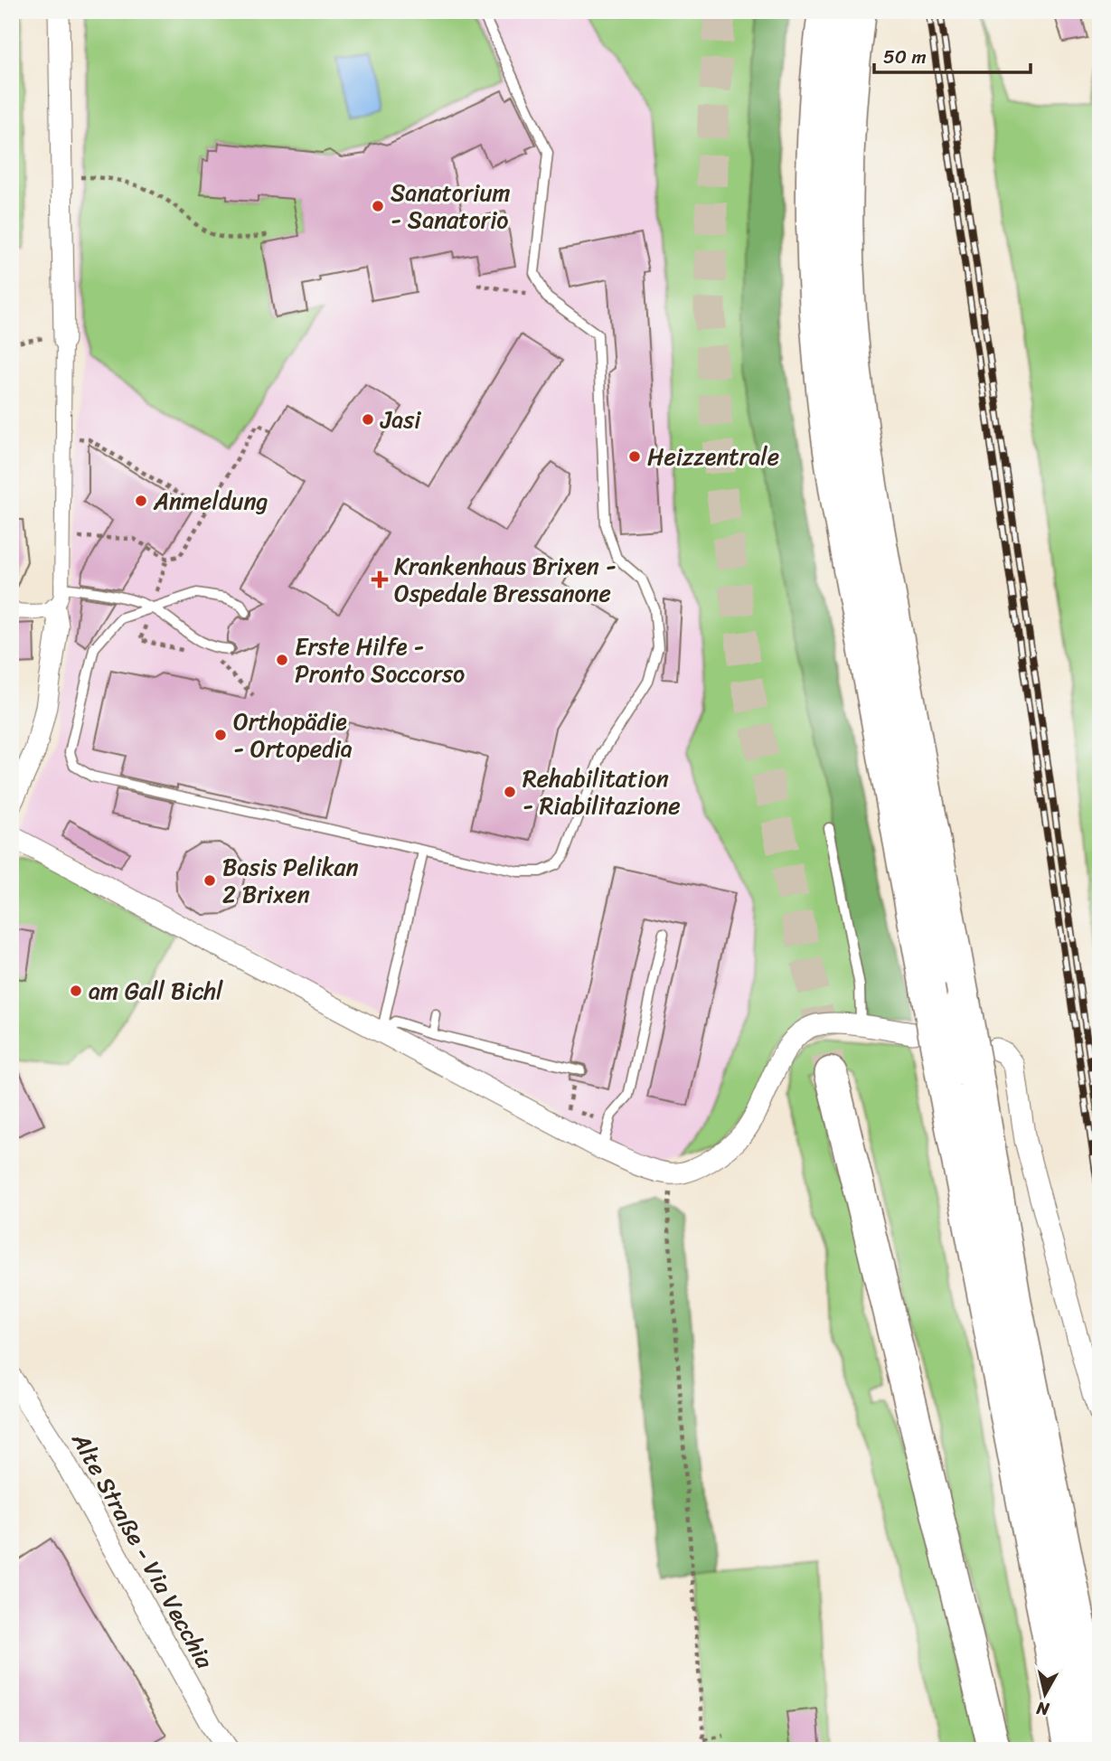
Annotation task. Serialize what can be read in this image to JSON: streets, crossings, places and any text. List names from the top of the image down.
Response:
{
  "streets": {
    "street": ["Alte Straße - Via Vecchia"]
  },
  "places": {
    "other": [
      "Sanatorium - Sanatorio",
      "Jasi",
      "Heizzentrale",
      "Anmeldung",
      "Erste Hilfe - Pronto Soccorso",
      "Orthopädie - Ortopedia",
      "Rehabilitation - Riabilitazione",
      "Basis Pelikan 2 Brixen",
      "am Gall Bichl"
    ],
    "health": ["Krankenhaus Brixen - Ospedale Bressanone"]
  },
  "scale_bar": "50 m",
  "north": "bottom"
}
